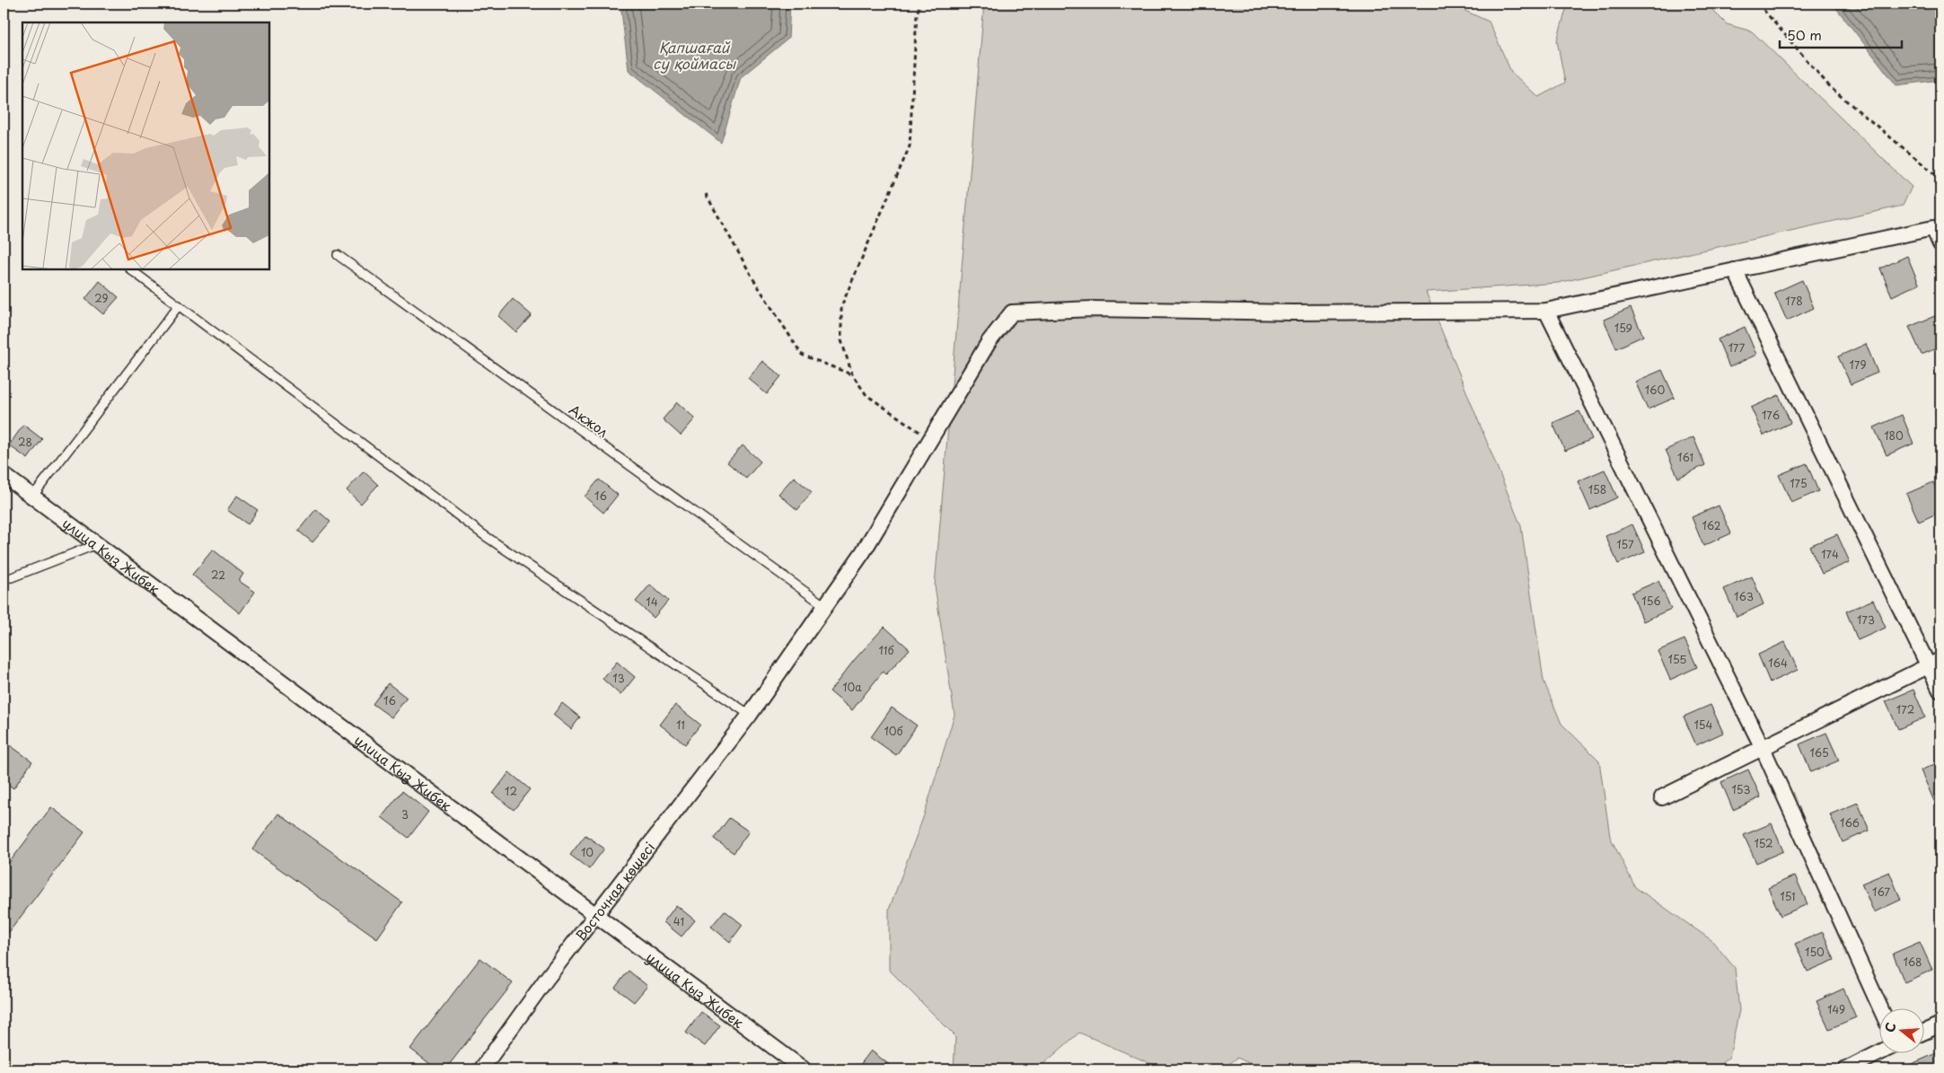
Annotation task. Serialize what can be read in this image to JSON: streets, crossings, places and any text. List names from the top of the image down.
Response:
{
  "streets": {
    "street": ["улица Кыз Жибек", "Восточная көшесі"],
    "lane": ["Акжол"]
  },
  "crossings": [
    ["Акжол", "Восточная көшесі"],
    ["улица Кыз Жибек", "Восточная көшесі"]
  ],
  "water": ["Қапшағай су қоймасы"],
  "house_numbers": [
    "29",
    "178",
    "159",
    "177",
    "179",
    "160",
    "176",
    "180",
    "28",
    "161",
    "175",
    "158",
    "16",
    "162",
    "157",
    "174",
    "22",
    "163",
    "156",
    "14",
    "173",
    "11б",
    "155",
    "164",
    "13",
    "10а",
    "16",
    "172",
    "11",
    "154",
    "10б",
    "165",
    "153",
    "12",
    "3",
    "166",
    "152",
    "10",
    "167",
    "151",
    "41",
    "150",
    "168",
    "149"
  ],
  "scale_bar": "50 m",
  "north": "left"
}
